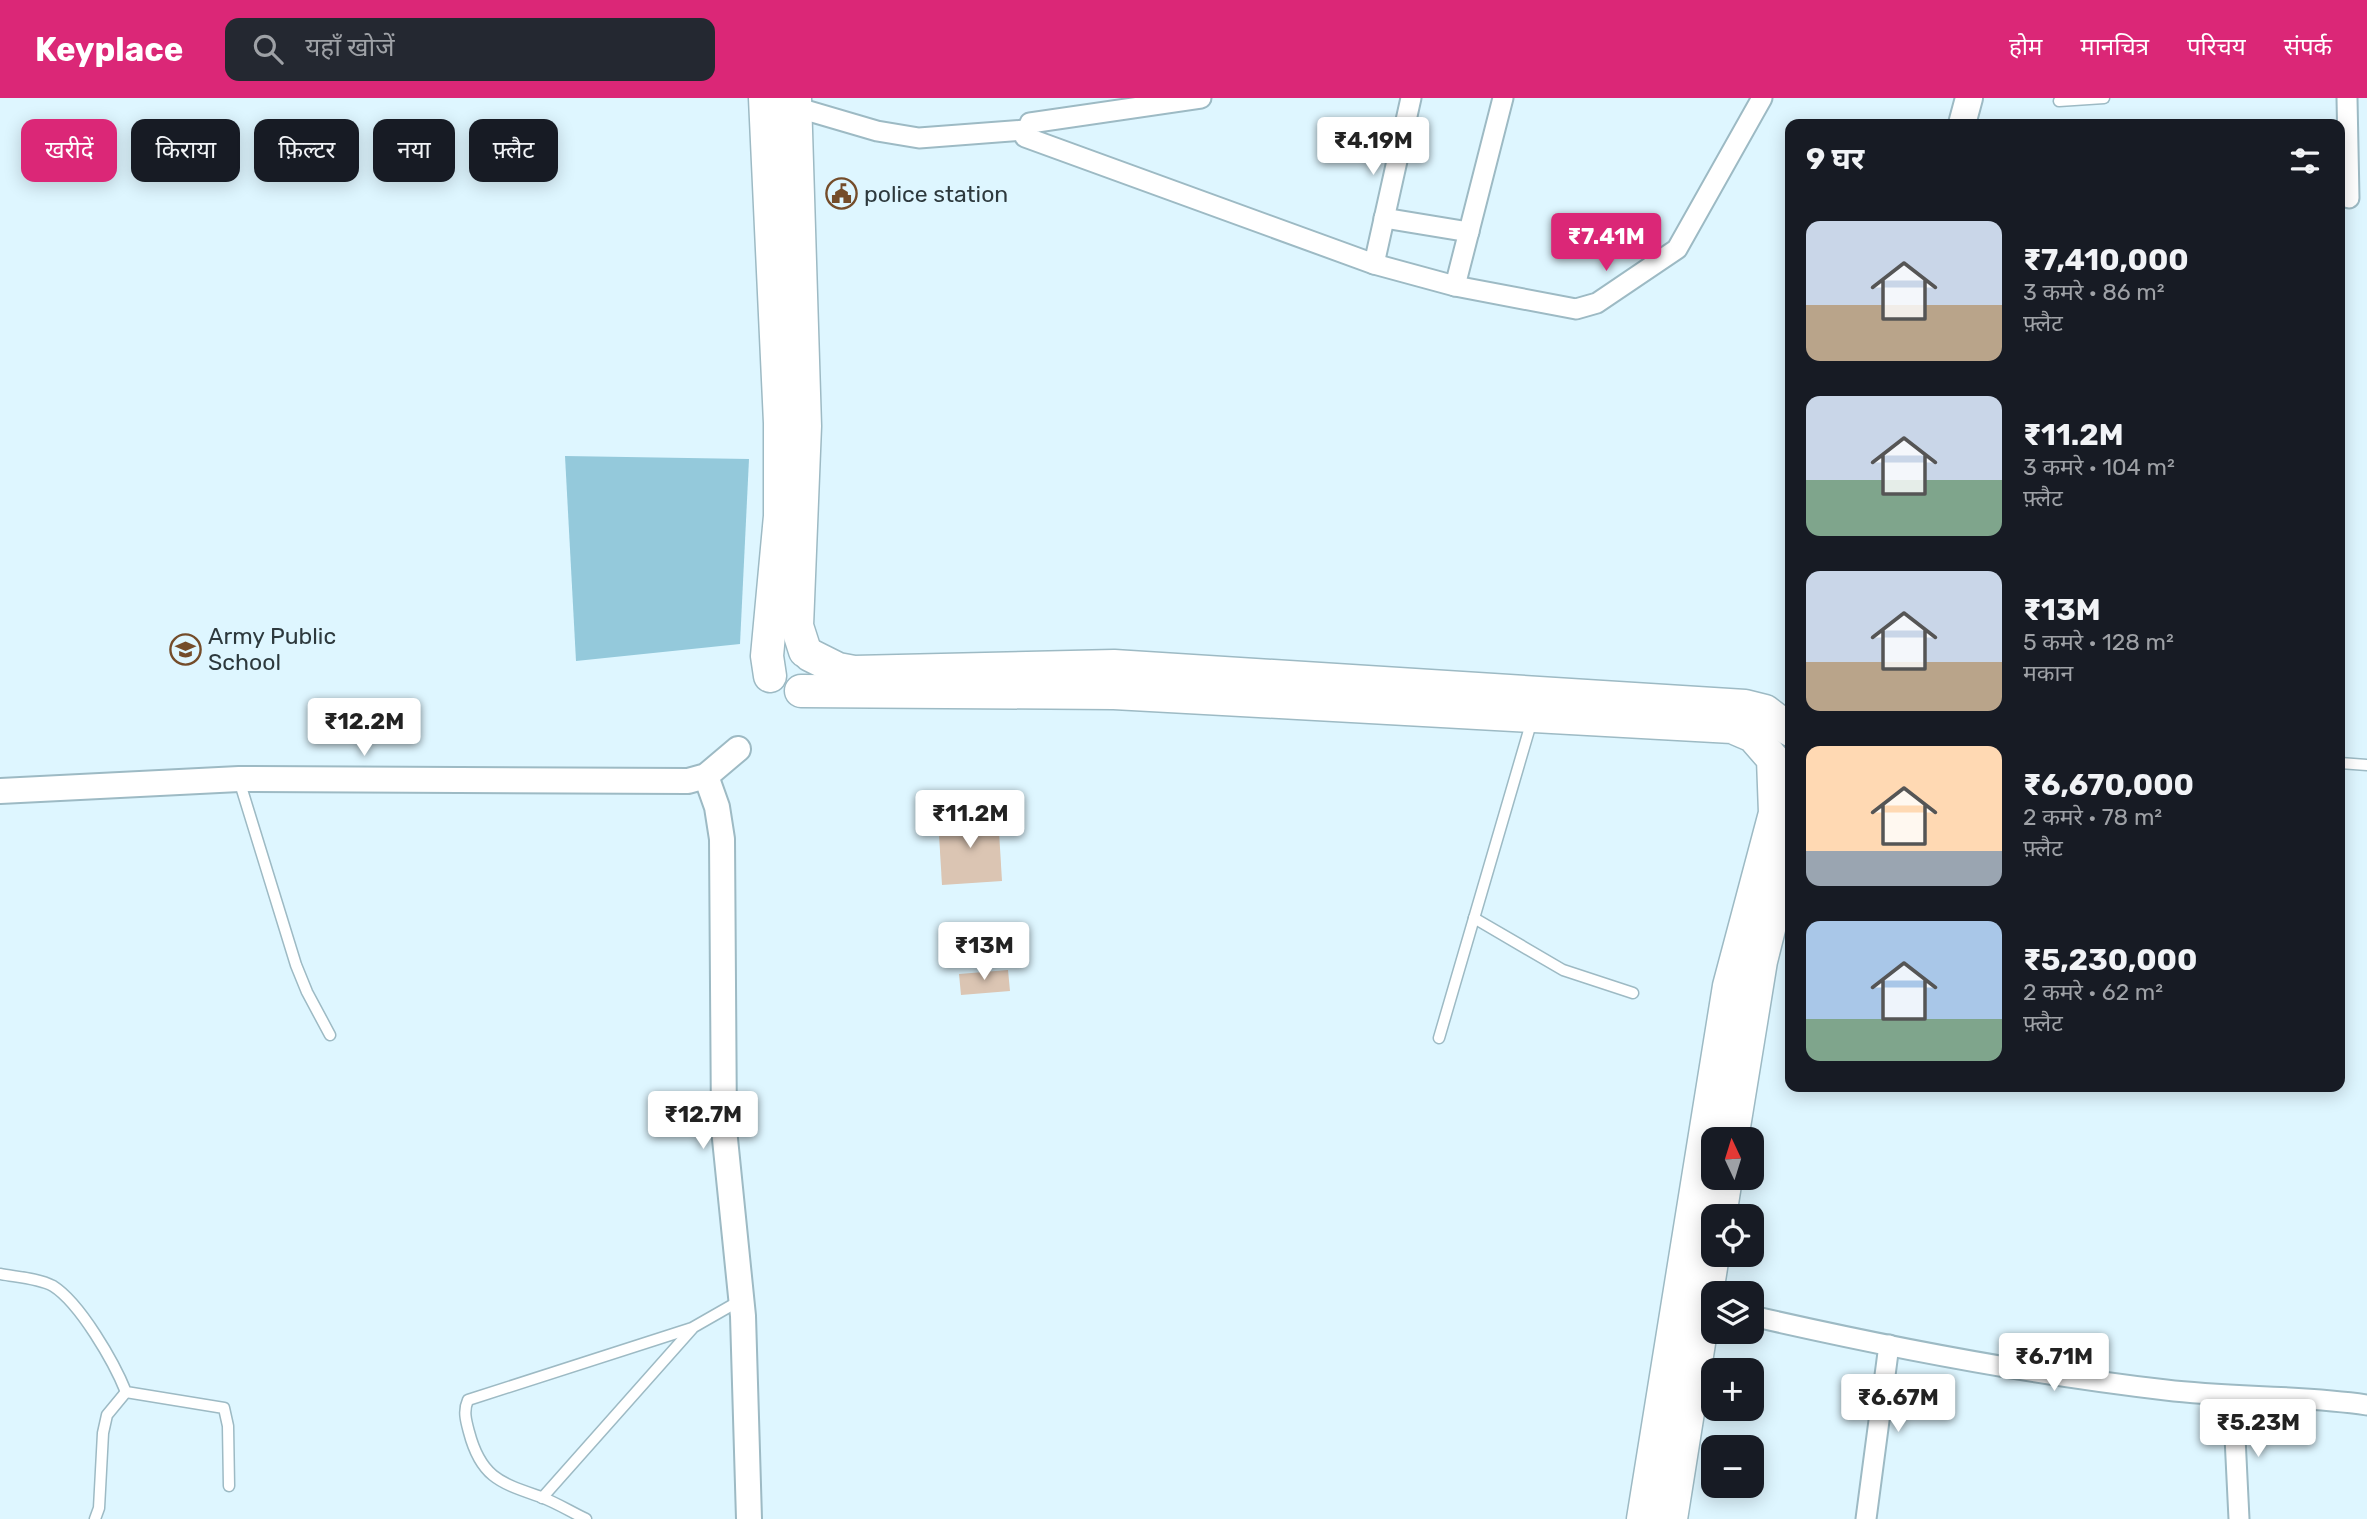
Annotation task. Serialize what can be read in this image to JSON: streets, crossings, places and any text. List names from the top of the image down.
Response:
{
  "places": {
    "public building": ["police station"],
    "school or university": ["Army Public School"]
  },
  "north": "top",
  "page": {
    "header": "Keyplace",
    "search": "यहाँ खोजें",
    "nav": [
      "होम",
      "मानचित्र",
      "परिचय",
      "संपर्क"
    ],
    "price": [
      "₹4.19M",
      "₹7.41M",
      "₹12.2M",
      "₹11.2M",
      "₹13M",
      "₹12.7M",
      "₹6.71M",
      "₹6.67M",
      "₹5.23M"
    ],
    "chip": [
      "खरीदें",
      "किराया",
      "फ़िल्टर",
      "नया",
      "फ़्लैट"
    ],
    "heading": "9 घर",
    "list": [
      {
        "name": "₹7,410,000",
        "note": "3 कमरे · 86 m² · फ़्लैट"
      },
      {
        "name": "₹11.2M",
        "note": "3 कमरे · 104 m² · फ़्लैट"
      },
      {
        "name": "₹13M",
        "note": "5 कमरे · 128 m² · मकान"
      },
      {
        "name": "₹6,670,000",
        "note": "2 कमरे · 78 m² · फ़्लैट"
      },
      {
        "name": "₹5,230,000",
        "note": "2 कमरे · 62 m² · फ़्लैट"
      }
    ],
    "map_buttons": ["+", "−"]
  }
}
